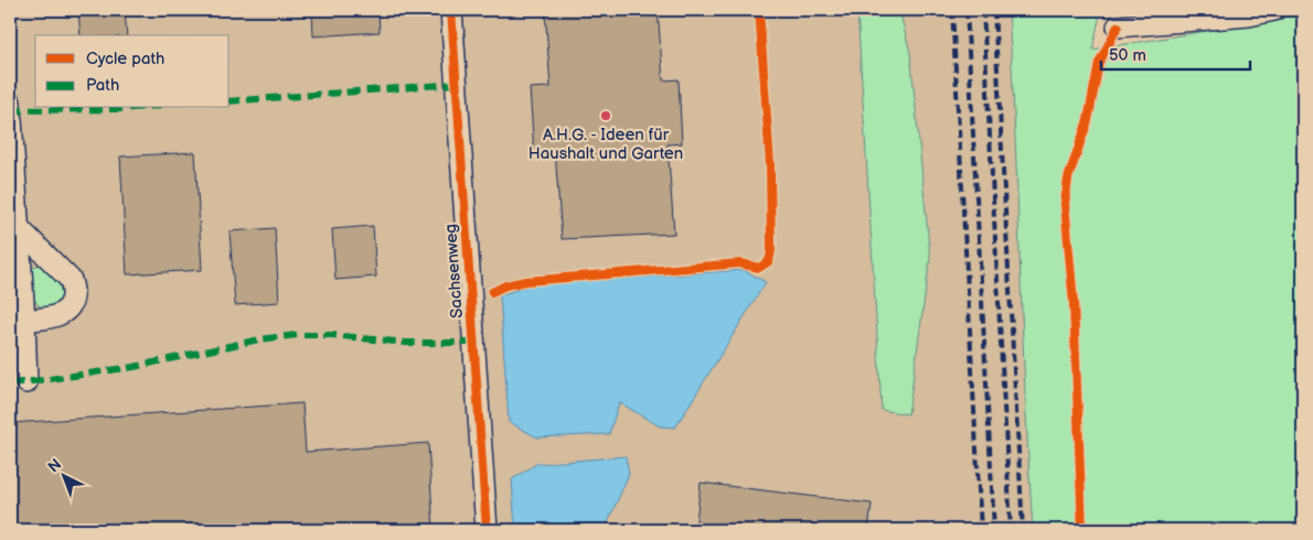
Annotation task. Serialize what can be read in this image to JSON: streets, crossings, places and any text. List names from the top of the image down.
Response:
{
  "streets": {
    "street": ["Sachsenweg"]
  },
  "places": ["A.H.G. - Ideen für Haushalt und Garten"],
  "legend": ["Cycle path", "Path"],
  "scale_bar": "50 m",
  "north": "top left"
}
